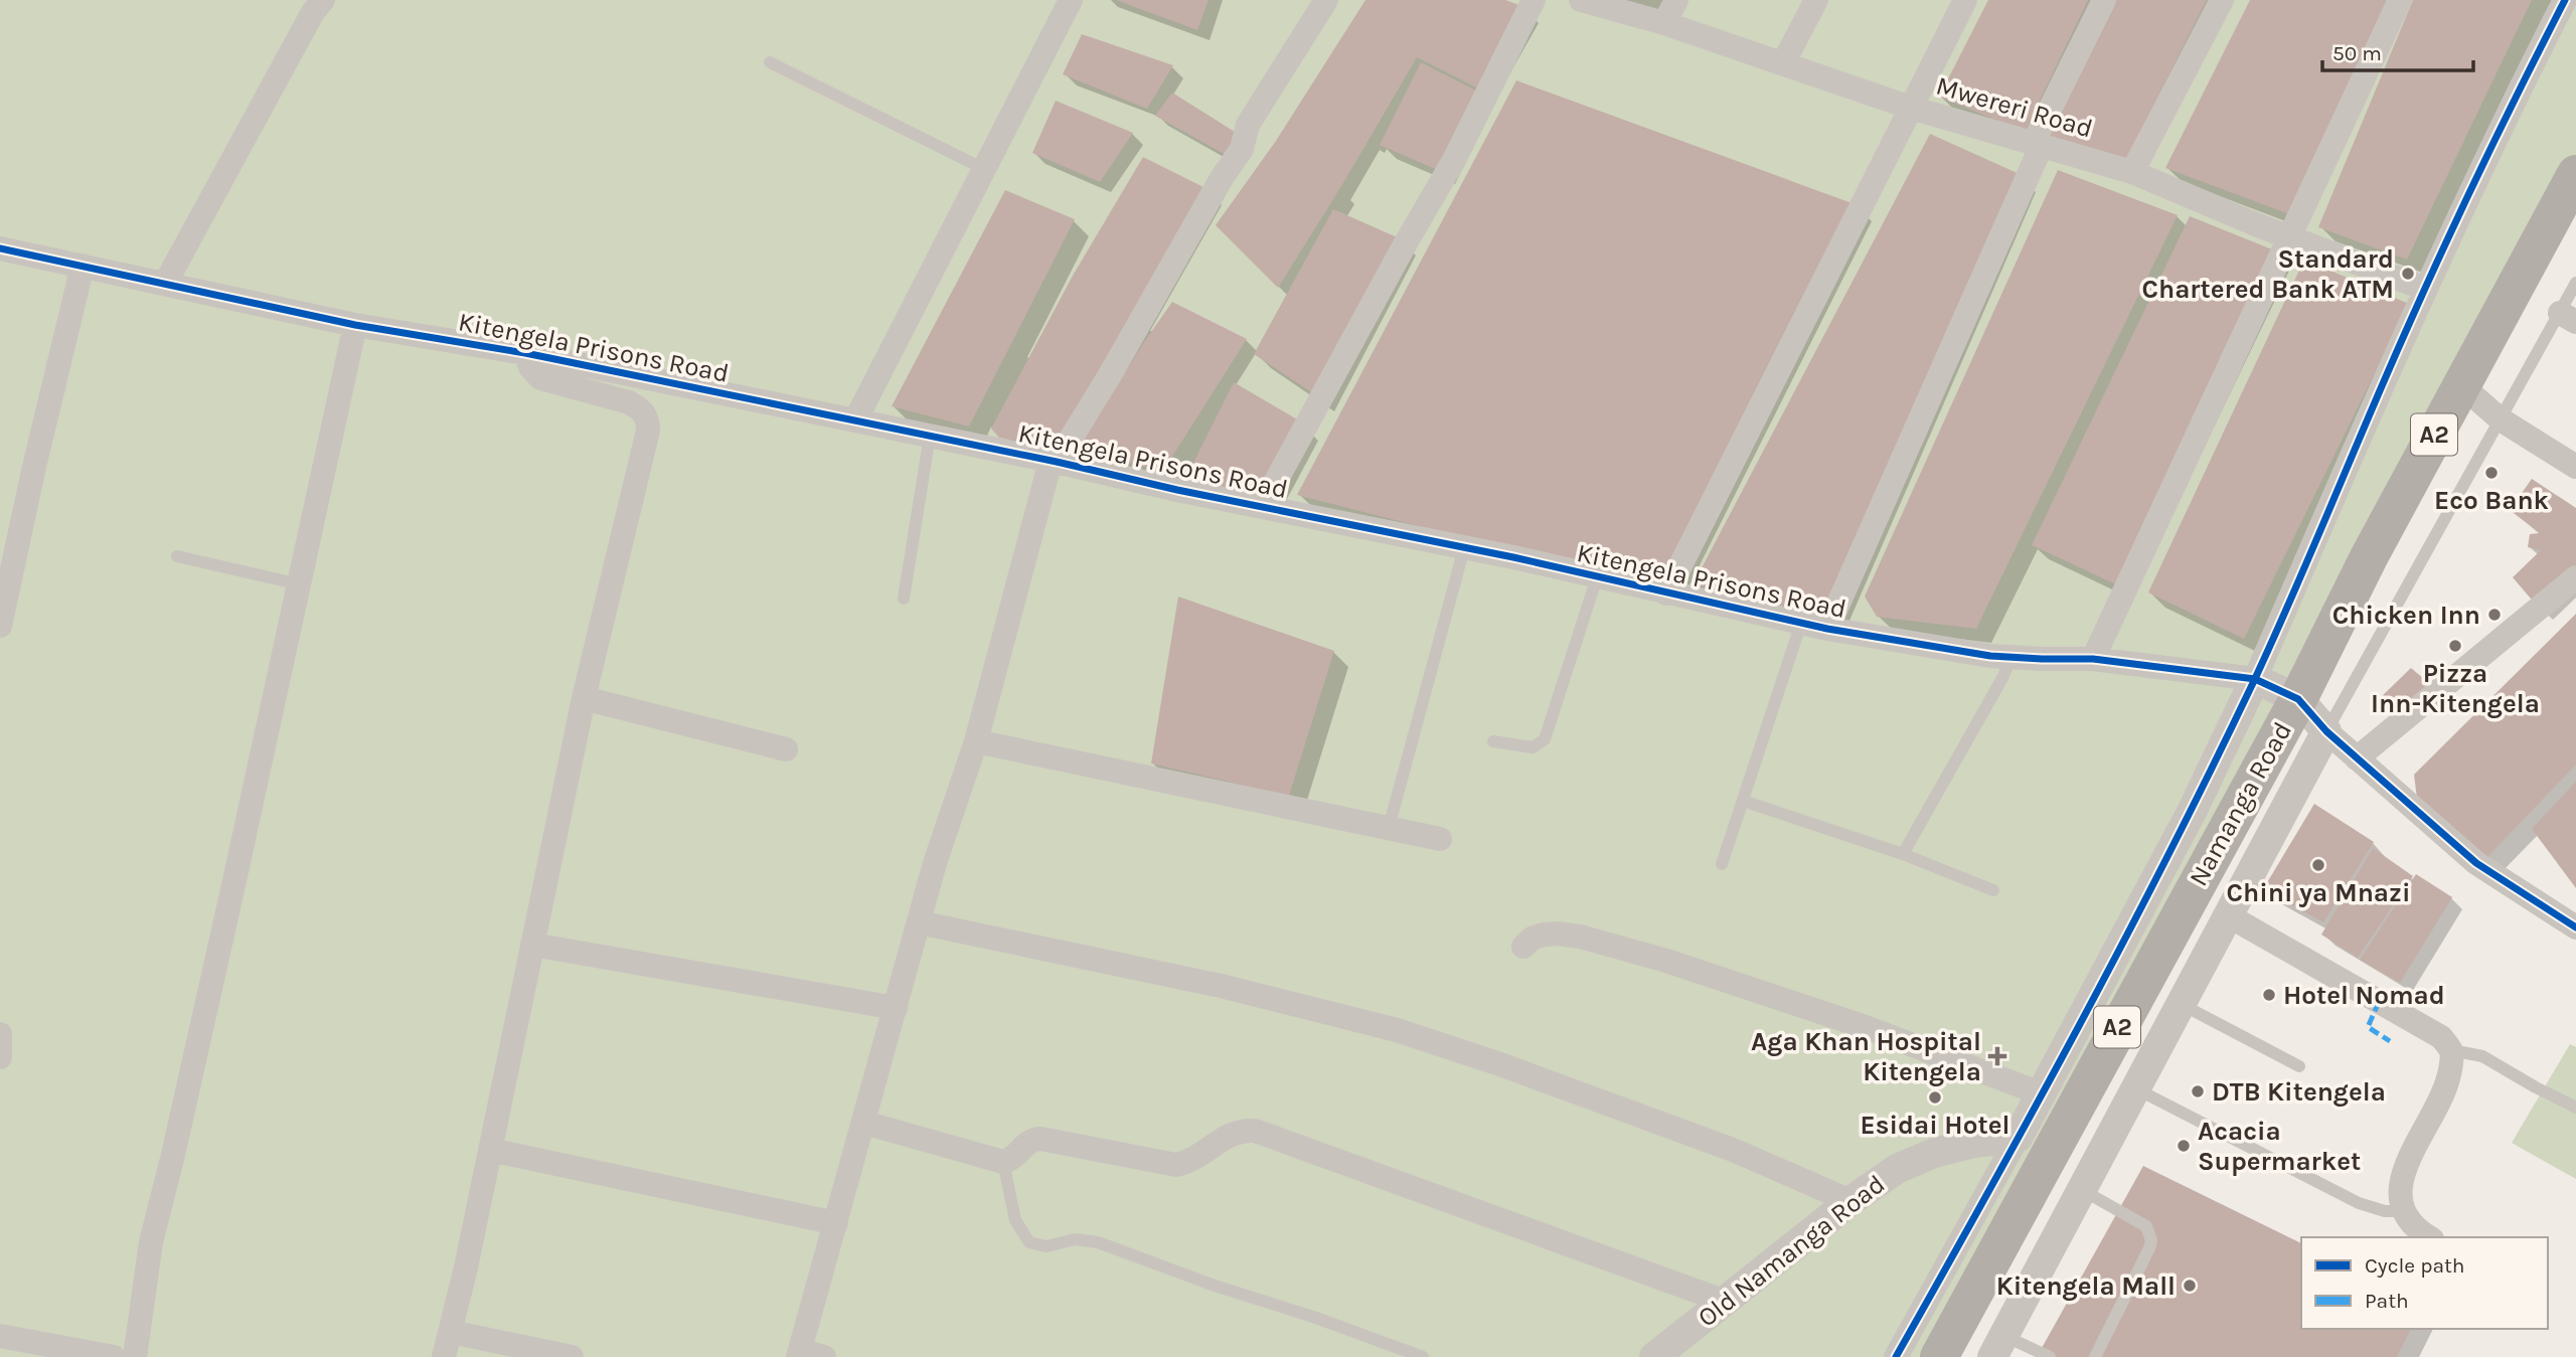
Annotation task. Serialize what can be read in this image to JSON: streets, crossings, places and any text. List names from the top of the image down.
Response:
{
  "streets": {
    "highway": ["A2", "Namanga Road"],
    "street": ["Mwereri Road", "Kitengela Prisons Road", "Old Namanga Road"]
  },
  "crossings": [
    ["Kitengela Prisons Road", "Namanga Road"]
  ],
  "places": {
    "other": [
      "Standard Chartered Bank ATM",
      "Eco Bank",
      "Chicken Inn",
      "Pizza Inn-Kitengela",
      "Chini ya Mnazi",
      "Hotel Nomad",
      "DTB Kitengela",
      "Esidai Hotel",
      "Acacia Supermarket",
      "Kitengela Mall"
    ],
    "health": ["Aga Khan Hospital Kitengela"]
  },
  "legend": ["Cycle path", "Path"],
  "scale_bar": "50 m"
}
